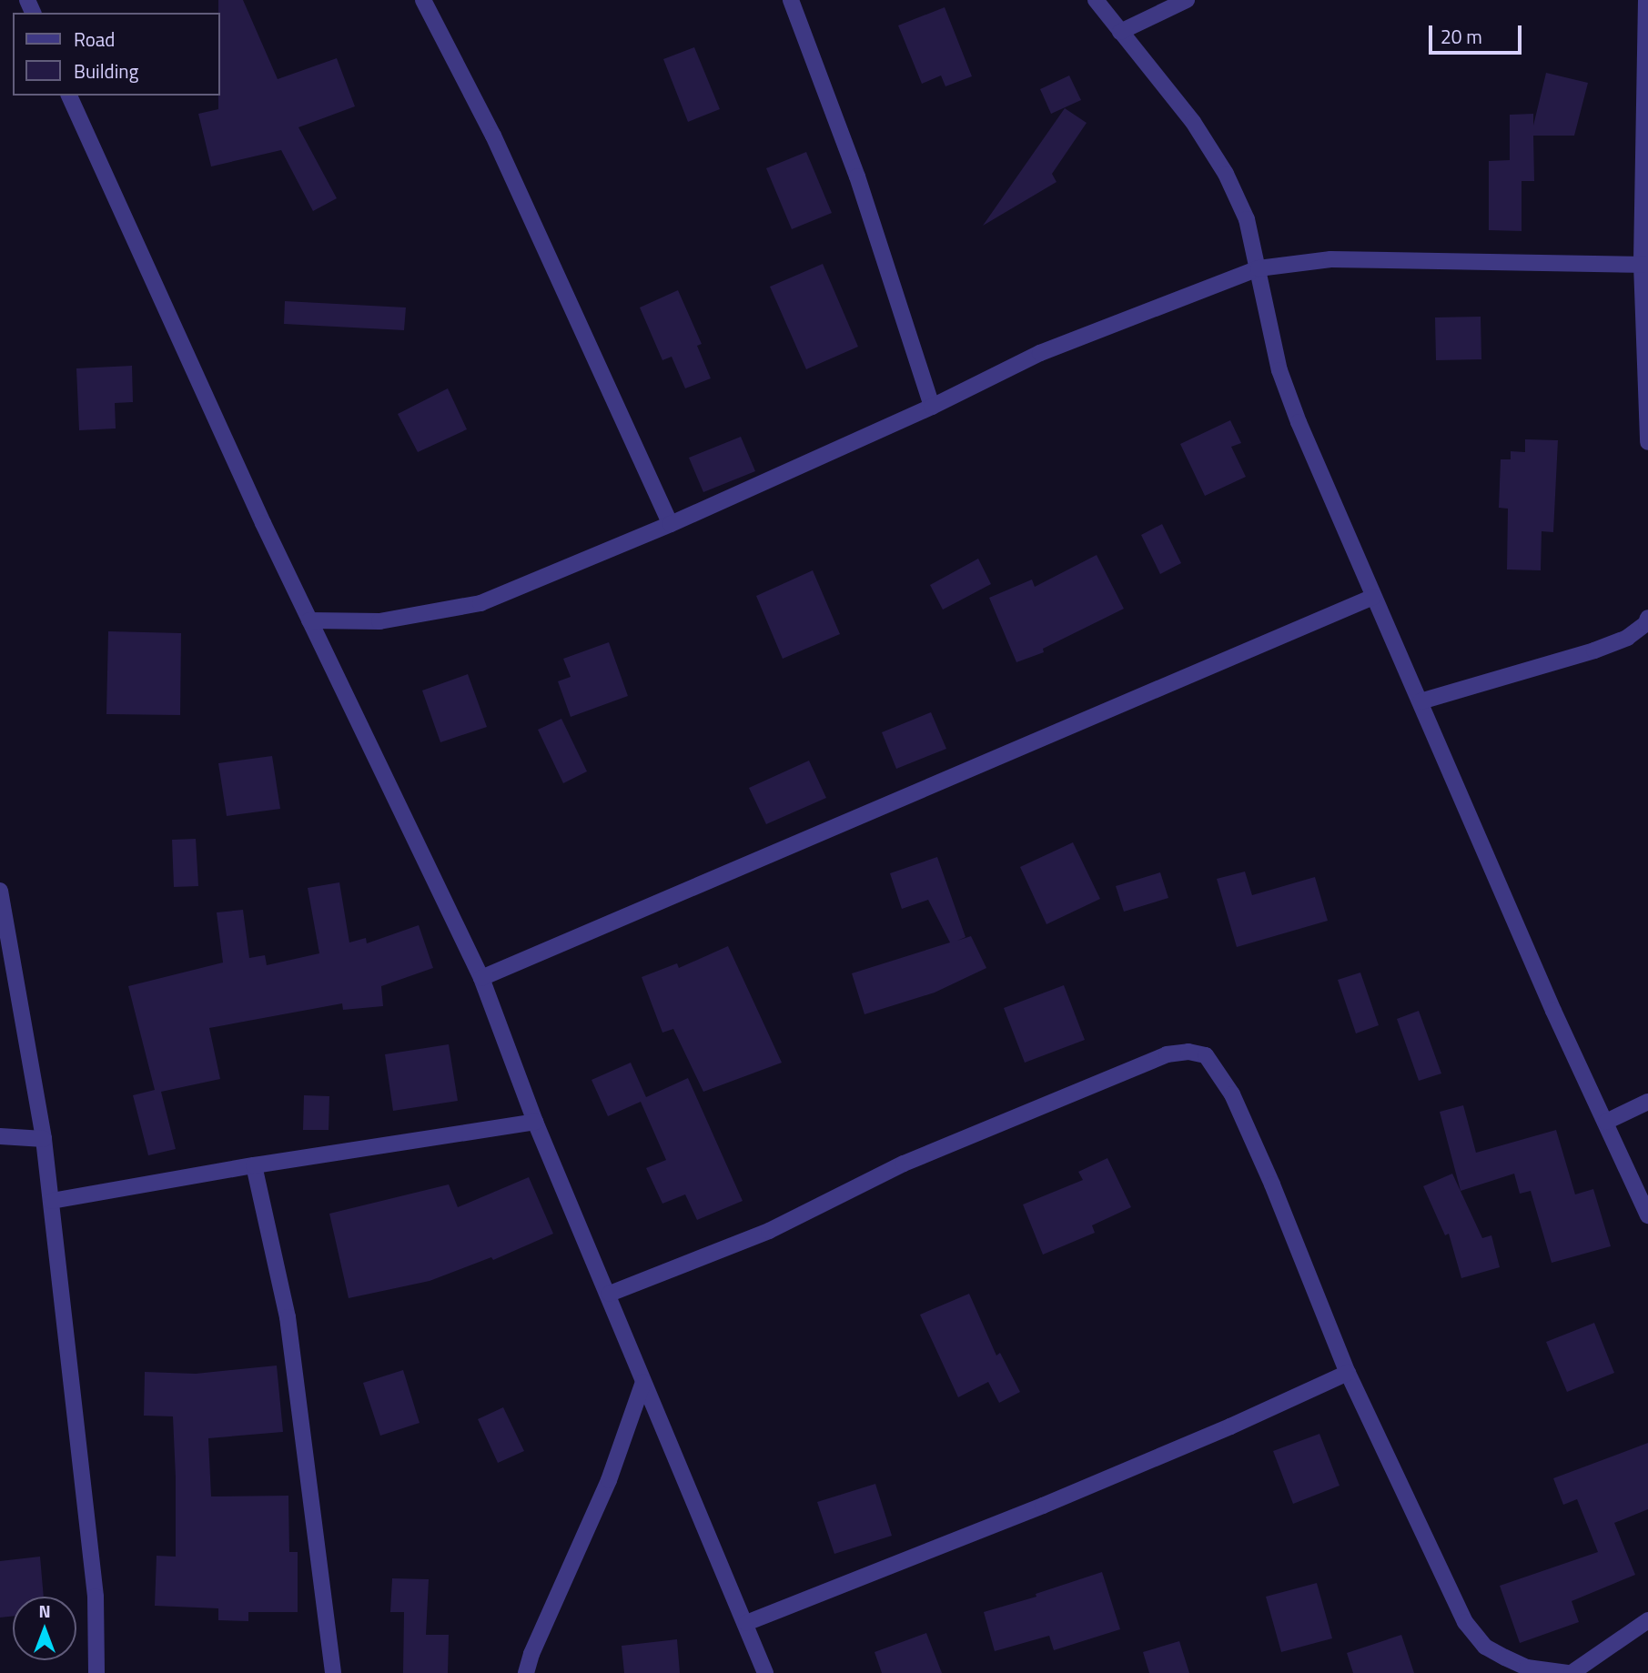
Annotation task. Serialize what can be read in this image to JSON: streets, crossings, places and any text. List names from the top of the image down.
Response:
{
  "legend": ["Road", "Building"],
  "scale_bar": "20 m",
  "north": "top"
}
